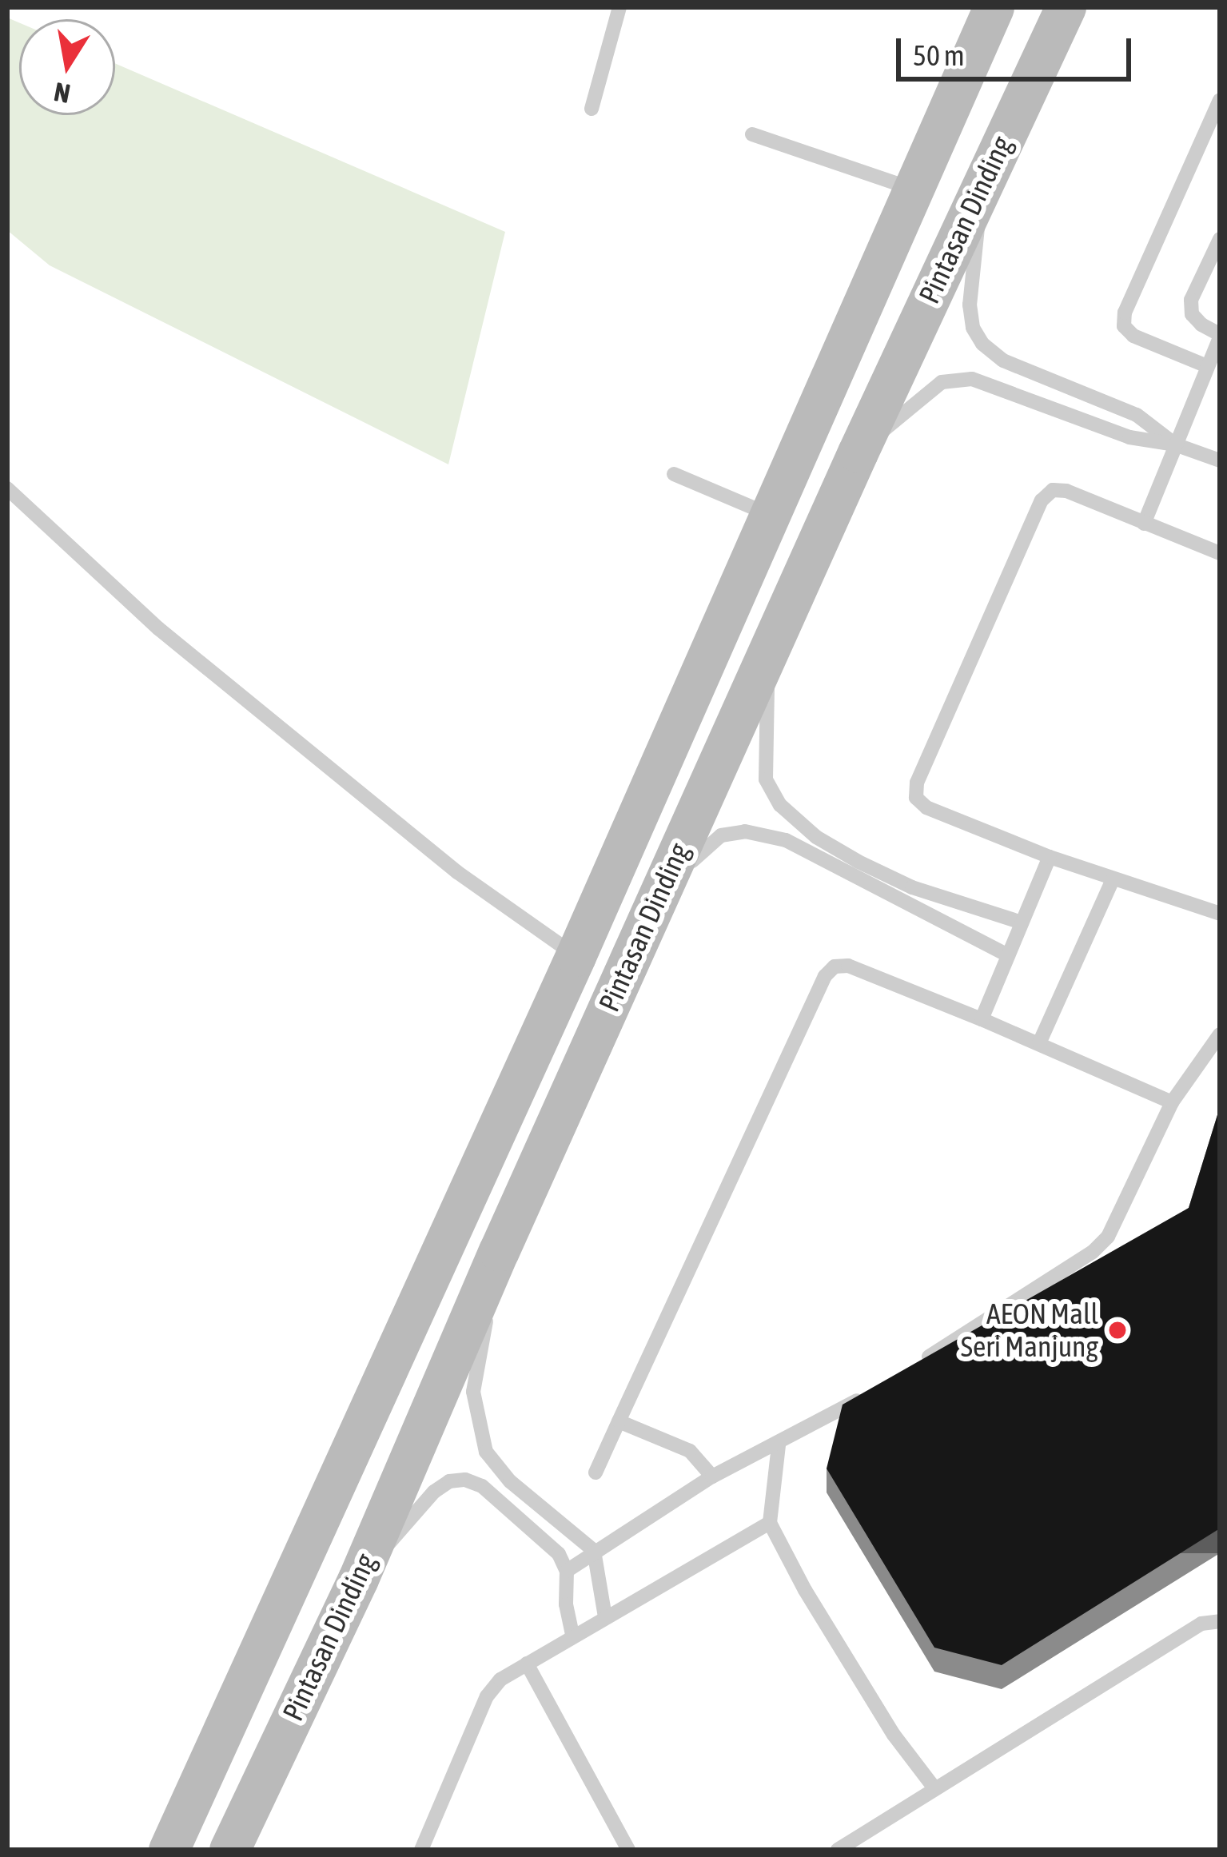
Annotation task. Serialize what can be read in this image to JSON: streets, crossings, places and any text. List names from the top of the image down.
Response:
{
  "streets": {
    "main road": ["Pintasan Dinding"]
  },
  "places": ["AEON Mall Seri Manjung"],
  "scale_bar": "50 m",
  "north": "bottom"
}
